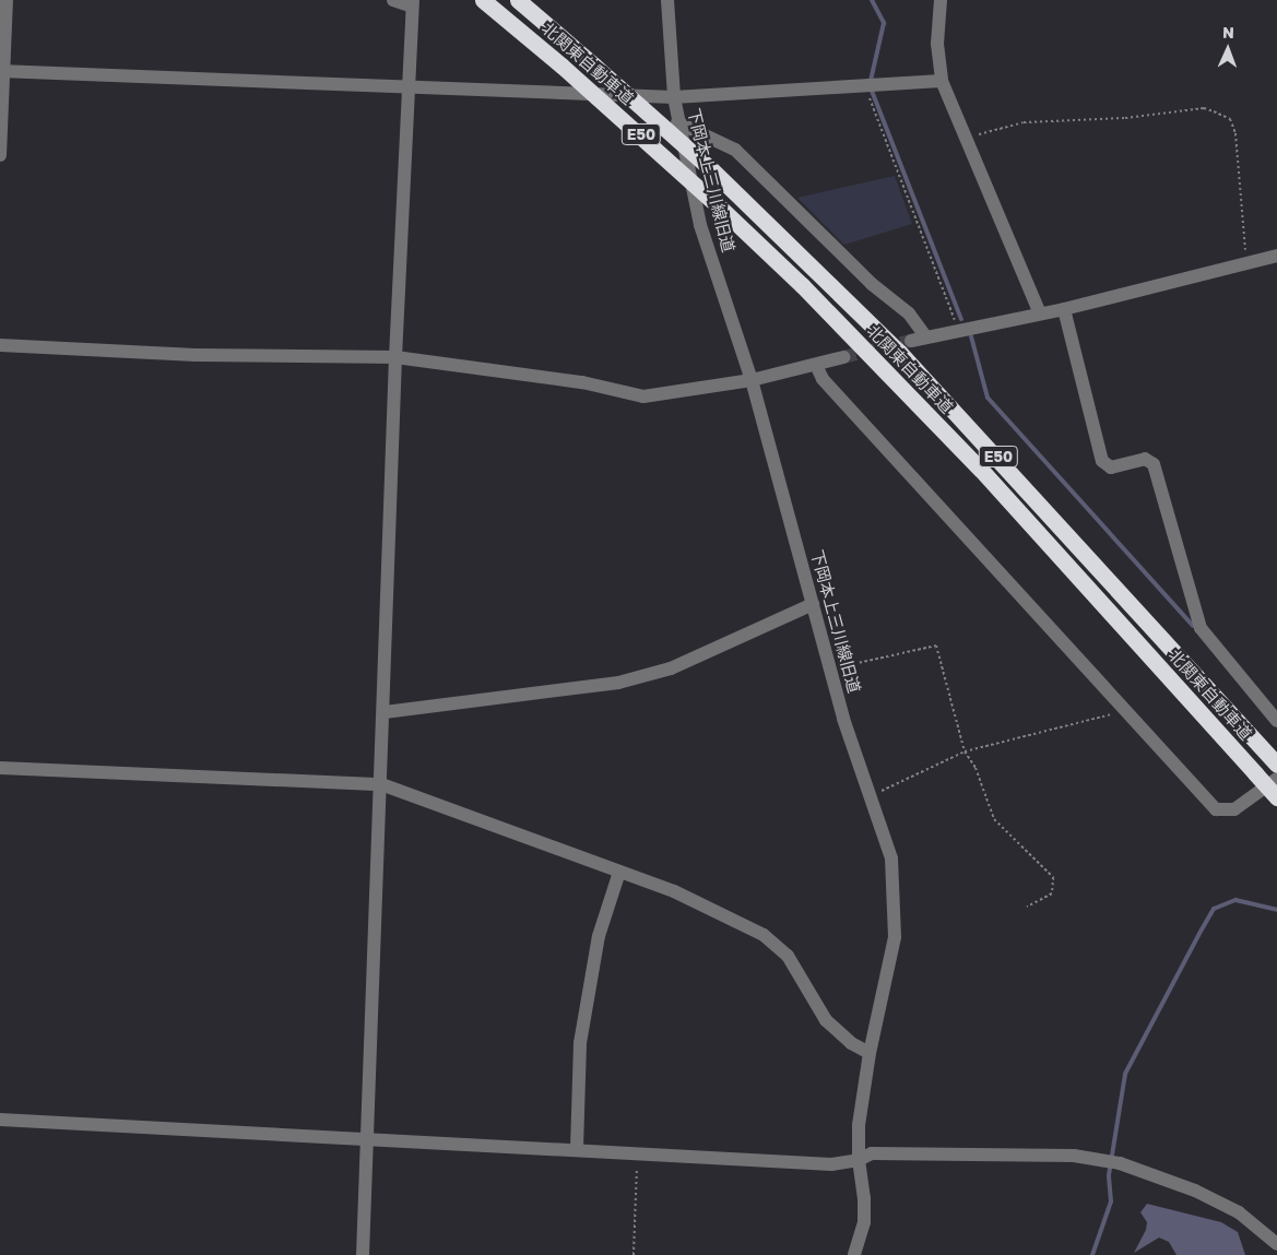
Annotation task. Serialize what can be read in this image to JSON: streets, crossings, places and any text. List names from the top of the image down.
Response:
{
  "streets": {
    "highway": ["北関東自動車道", "E50"],
    "street": ["下岡本上三川線旧道"]
  },
  "north": "top"
}
